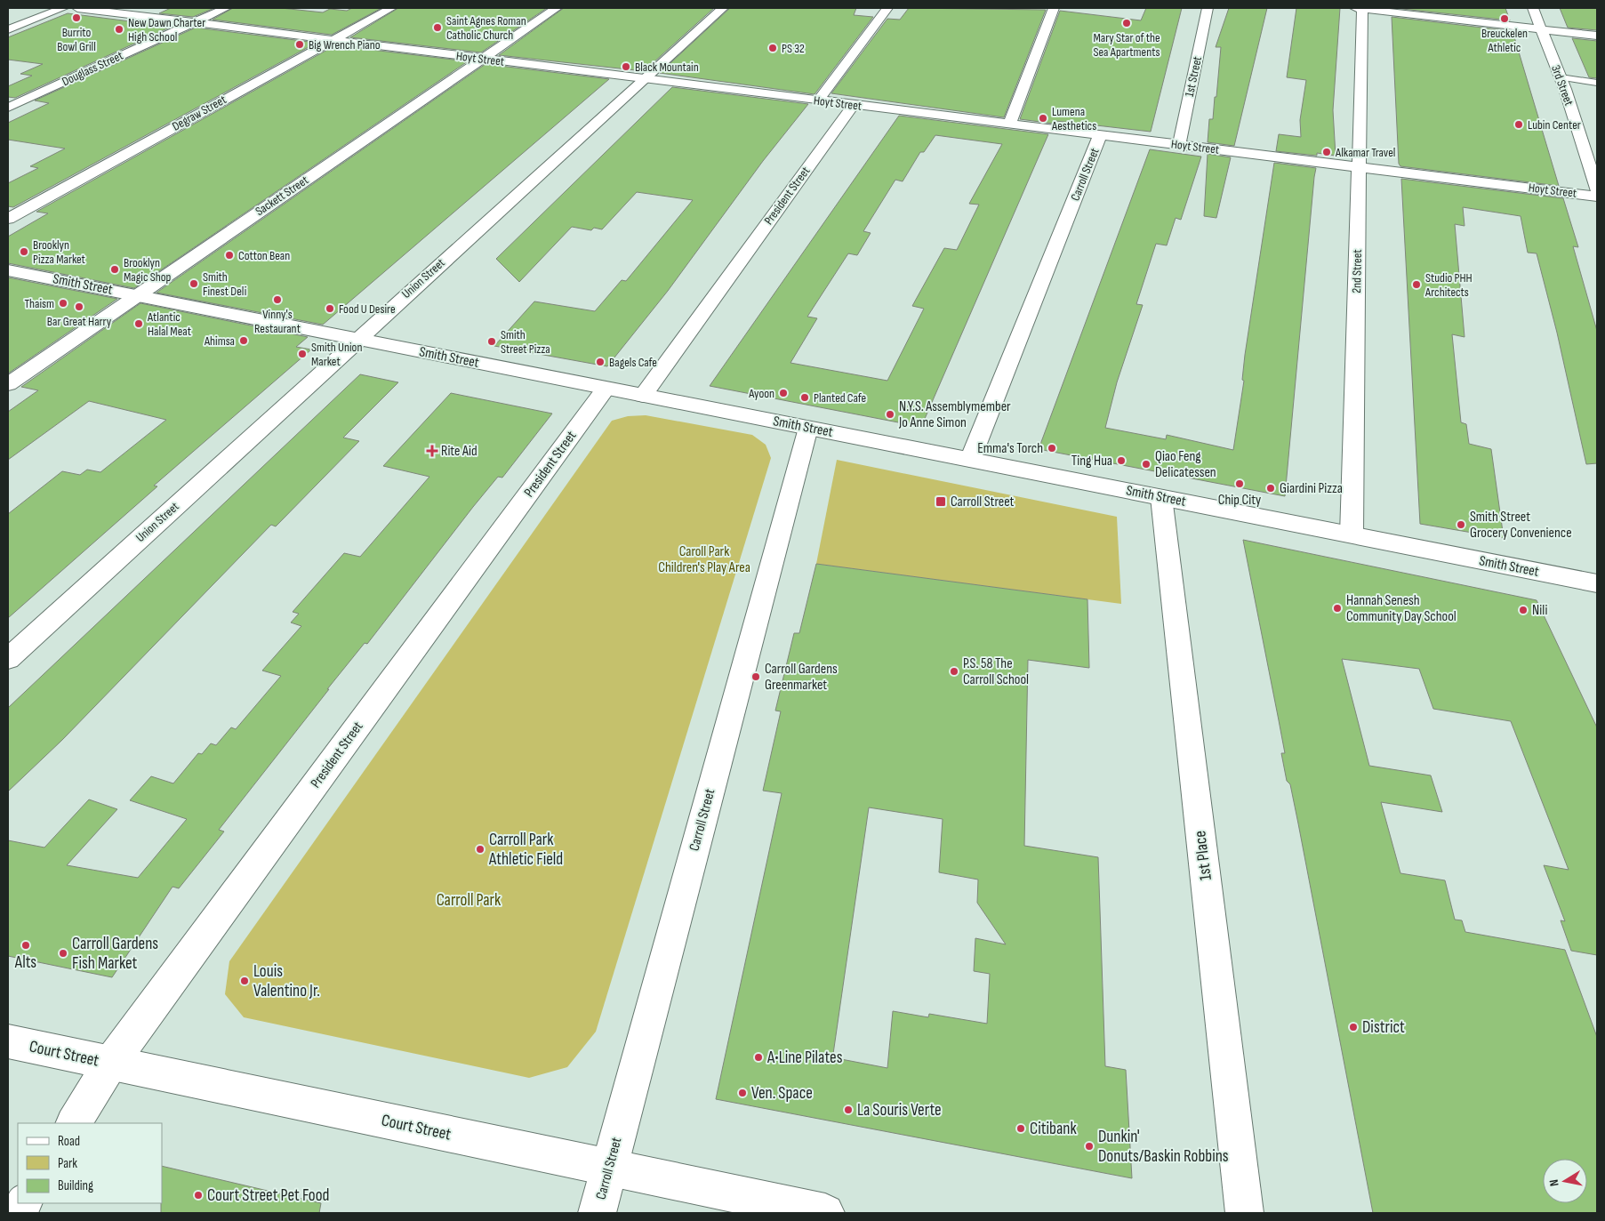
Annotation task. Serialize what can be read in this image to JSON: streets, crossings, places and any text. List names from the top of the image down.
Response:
{
  "streets": {
    "street": [
      "Hoyt Street",
      "Douglass Street",
      "1st Street",
      "3rd Street",
      "Degraw Street",
      "Carroll Street",
      "Sackett Street",
      "President Street",
      "2nd Street",
      "Union Street",
      "Smith Street",
      "1st Place",
      "Court Street"
    ]
  },
  "crossings": [
    ["Hoyt Street", "Douglass Street"],
    ["Hoyt Street", "1st Street"],
    ["Hoyt Street", "Degraw Street"],
    ["Hoyt Street", "Carroll Street"],
    ["Hoyt Street", "Sackett Street"],
    ["Hoyt Street", "President Street"],
    ["Hoyt Street", "2nd Street"],
    ["Hoyt Street", "Union Street"],
    ["Carroll Street", "Smith Street"],
    ["Carroll Street", "Court Street"],
    ["Sackett Street", "Smith Street"],
    ["President Street", "Smith Street"],
    ["President Street", "Court Street"],
    ["2nd Street", "Smith Street"],
    ["Union Street", "Smith Street"],
    ["Smith Street", "1st Place"]
  ],
  "parks": ["Caroll Park Children's Play Area", "Carroll Park"],
  "places": {
    "other": [
      "Burrito Bowl Grill",
      "Breuckelen Athletic",
      "Mary Star of the Sea Apartments",
      "Saint Agnes Roman Catholic Church",
      "New Dawn Charter High School",
      "Big Wrench Piano",
      "PS 32",
      "Black Mountain",
      "Lumena Aesthetics",
      "Lubin Center",
      "Alkamar Travel",
      "Brooklyn Pizza Market",
      "Cotton Bean",
      "Brooklyn Magic Shop",
      "Smith Finest Deli",
      "Studio PHH Architects",
      "Vinny's Restaurant",
      "Thaism",
      "Bar Great Harry",
      "Food U Desire",
      "Atlantic Halal Meat",
      "Ahimsa",
      "Smith Street Pizza",
      "Smith Union Market",
      "Bagels Cafe",
      "Ayoon",
      "Planted Cafe",
      "N.Y.S. Assemblymember Jo Anne Simon",
      "Emma's Torch",
      "Ting Hua",
      "Qiao Feng Delicatessen",
      "Chip City",
      "Giardini Pizza",
      "Smith Street Grocery Convenience",
      "Hannah Senesh Community Day School",
      "Nili",
      "P.S. 58 The Carroll School",
      "Carroll Gardens Greenmarket",
      "Carroll Park Athletic Field",
      "Alts",
      "Carroll Gardens Fish Market",
      "Louis Valentino Jr.",
      "District",
      "A•Line Pilates",
      "Ven. Space",
      "La Souris Verte",
      "Citibank",
      "Dunkin' Donuts/Baskin Robbins",
      "Court Street Pet Food"
    ],
    "health": ["Rite Aid"],
    "transit": ["Carroll Street"]
  },
  "legend": ["Road", "Park", "Building"],
  "north": "left"
}
